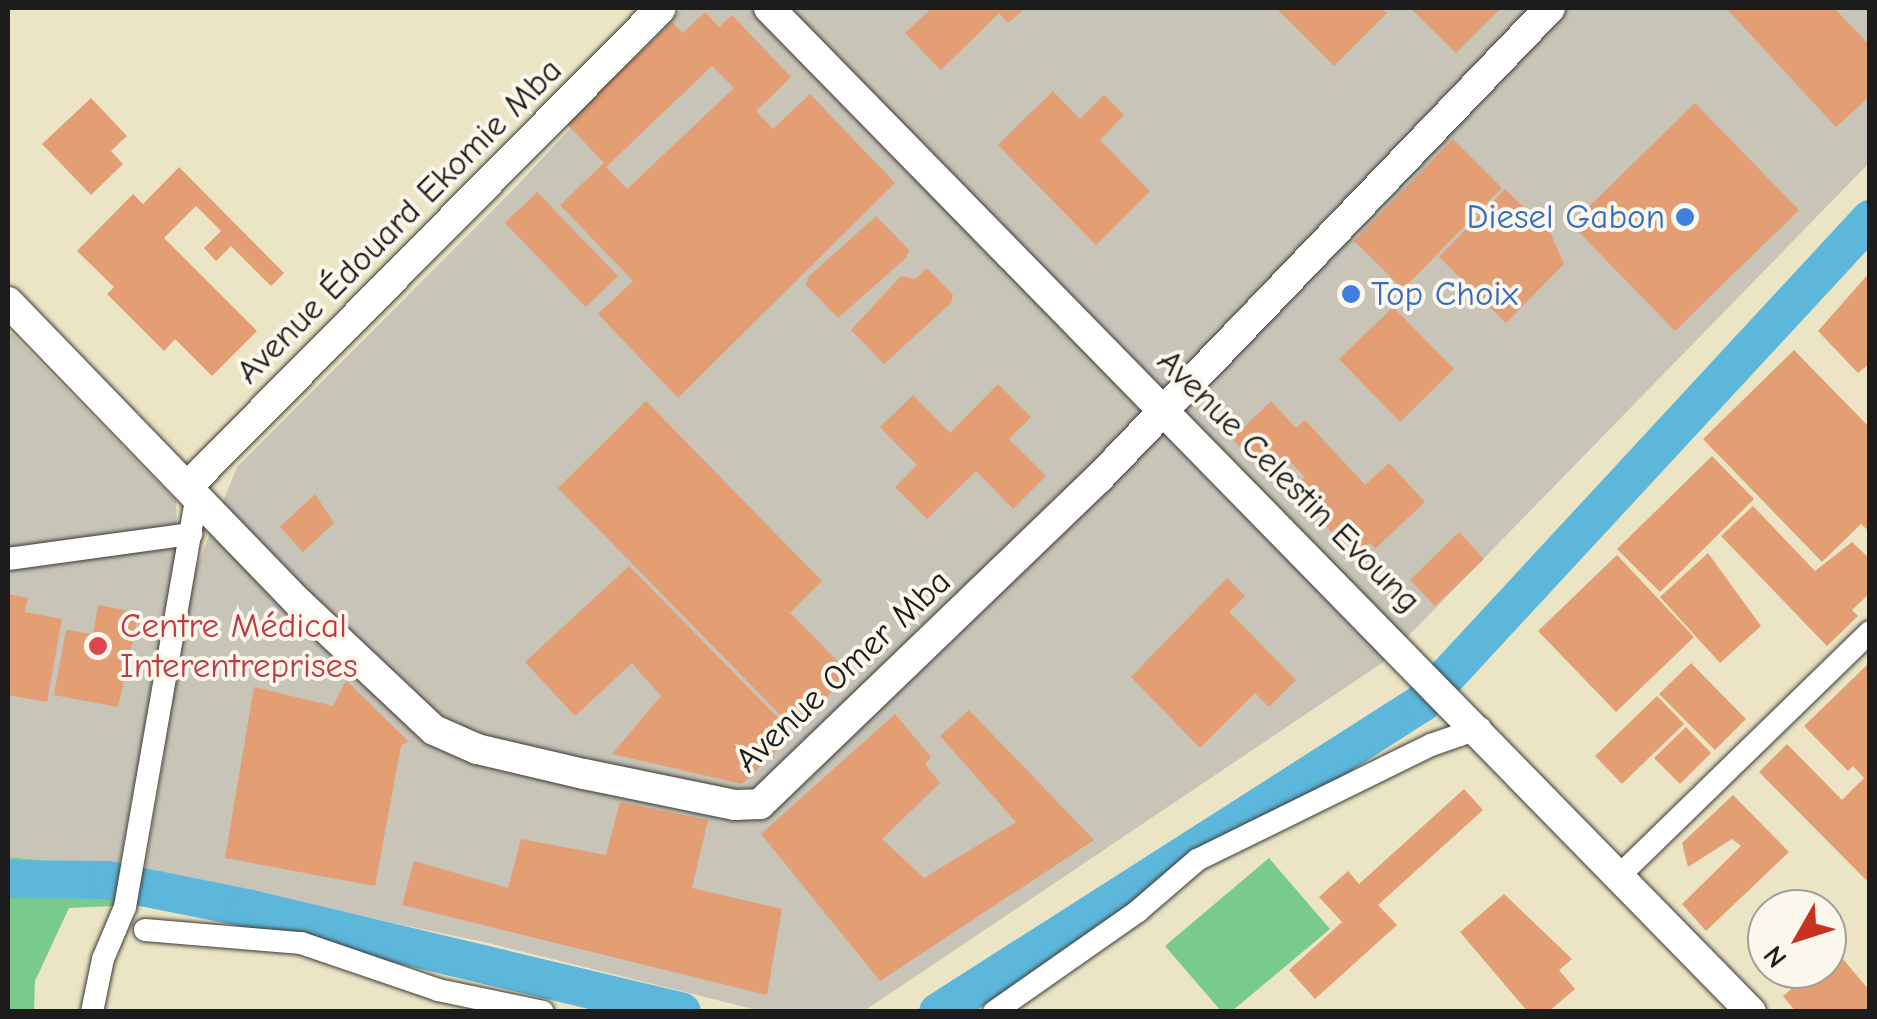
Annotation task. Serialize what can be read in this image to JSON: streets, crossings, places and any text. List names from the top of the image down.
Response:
{
  "streets": {
    "street": ["Avenue Édouard Ekomie Mba", "Avenue Celestin Evoung", "Avenue Omer Mba"]
  },
  "crossings": [
    ["Avenue Édouard Ekomie Mba", "Avenue Omer Mba"],
    ["Avenue Celestin Evoung", "Avenue Omer Mba"]
  ],
  "places": ["Diesel Gabon", "Top Choix", "Centre Médical Interentreprises"],
  "north": "bottom left"
}
